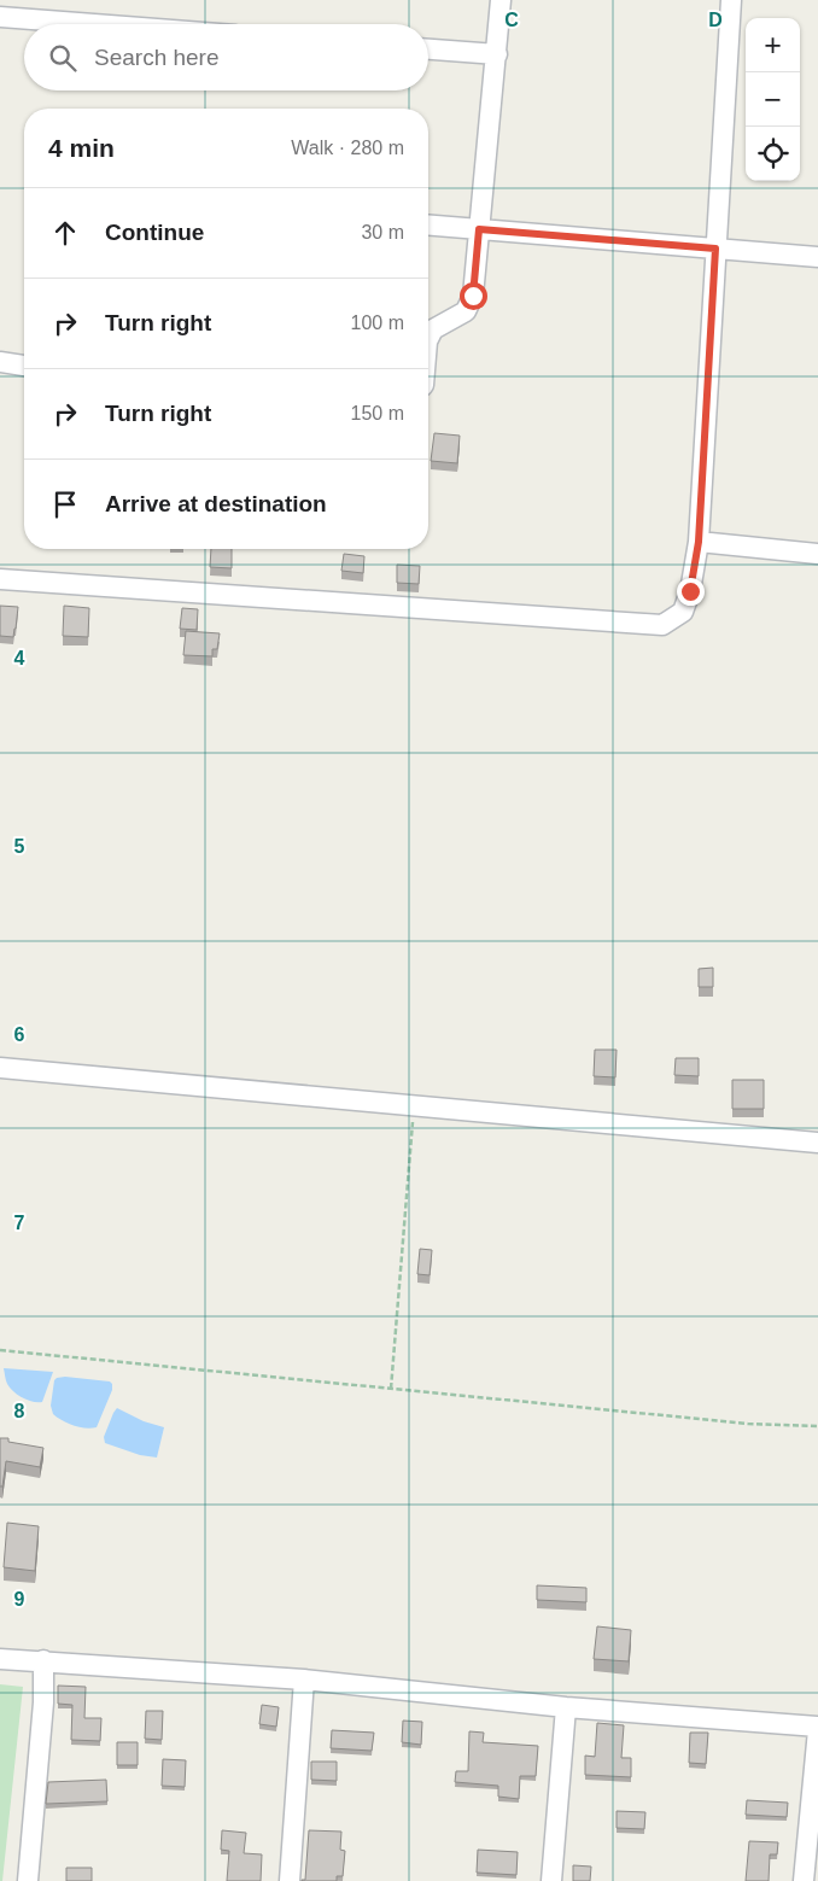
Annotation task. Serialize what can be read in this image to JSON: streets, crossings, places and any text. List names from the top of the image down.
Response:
{
  "page": {
    "map_buttons": ["+", "−"],
    "search": "Search here",
    "heading": ["4 min", "Walk · 280 m"],
    "list": [
      ["Continue", "30 m"],
      ["Turn right", "100 m"],
      ["Turn right", "150 m"],
      "Arrive at destination"
    ]
  },
  "grid": {
    "columns": ["C", "D"],
    "rows": [
      "4",
      "5",
      "6",
      "7",
      "8",
      "9"
    ]
  }
}
